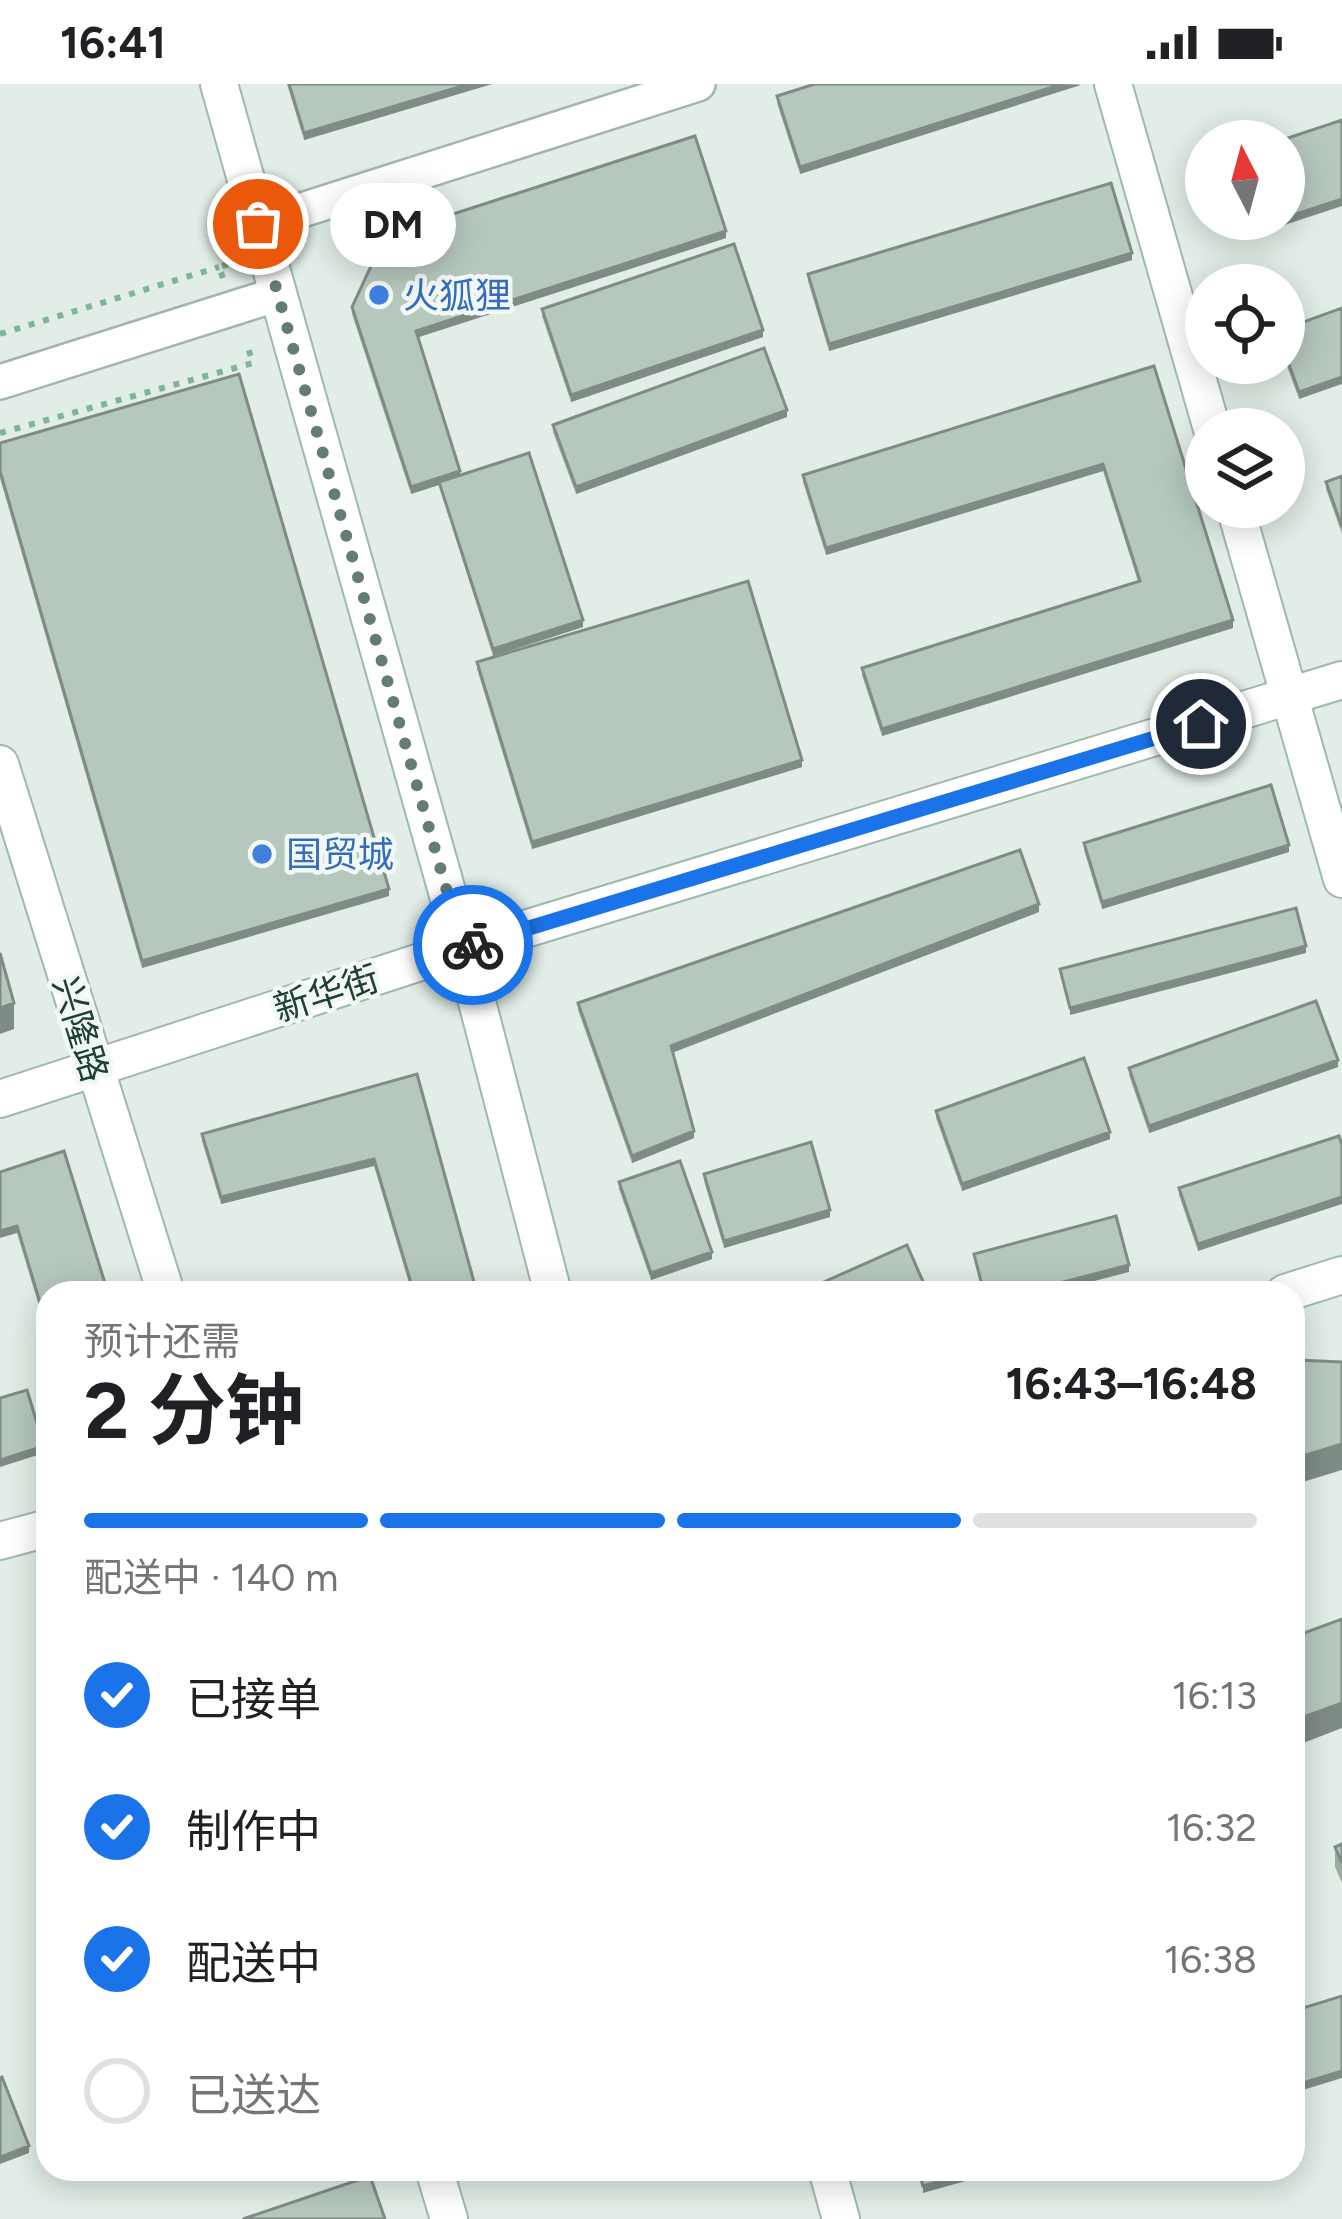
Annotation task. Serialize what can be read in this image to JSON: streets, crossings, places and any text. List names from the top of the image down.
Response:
{
  "streets": {
    "main road": ["新华街", "兴隆路"]
  },
  "crossings": [
    ["新华街", "兴隆路"]
  ],
  "places": ["DM", "火狐狸", "国贸城"],
  "north": "top",
  "page": {
    "status": "16:41",
    "bubble": "DM",
    "heading": ["2 分钟", "预计还需", "16:43–16:48"],
    "bar": "配送中 · 140 m",
    "list": [
      ["已接单", "16:13"],
      ["制作中", "16:32"],
      ["配送中", "16:38"],
      "已送达"
    ]
  }
}
